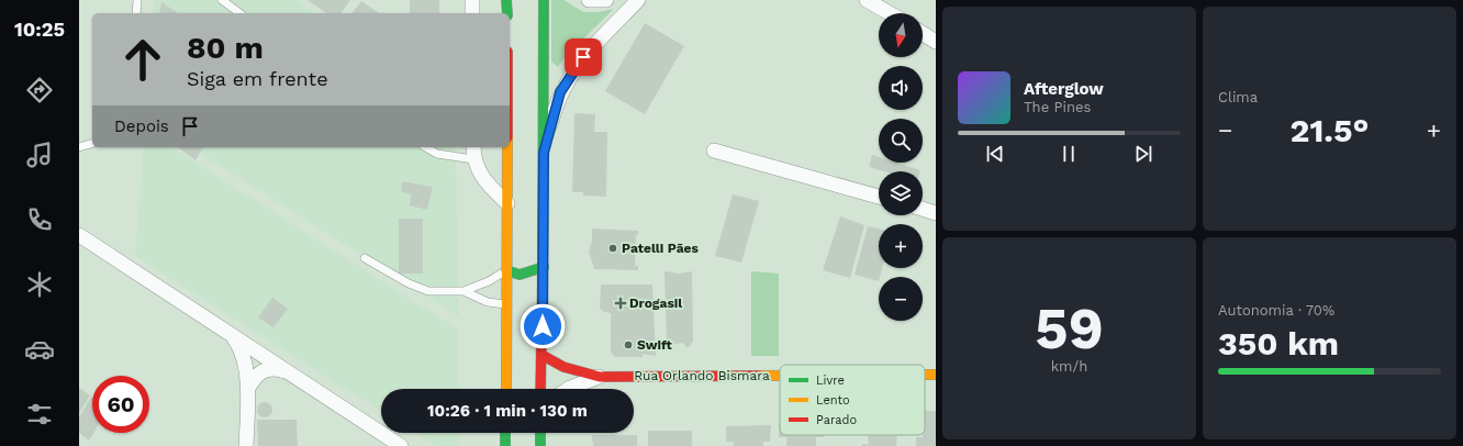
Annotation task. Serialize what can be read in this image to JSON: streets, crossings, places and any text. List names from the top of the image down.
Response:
{
  "streets": {
    "main road": ["Rua Orlando Bismara"]
  },
  "places": {
    "other": ["Patelli Pães", "Swift"],
    "health": ["Drogasil"]
  },
  "legend": ["Livre", "Lento", "Parado"],
  "north": "bottom",
  "page": {
    "tabs": "10:25",
    "tile": [
      "Clima",
      ["59", "km/h"],
      ["Autonomia · 70%", "350 km"]
    ],
    "map_buttons": ["+", "−"],
    "turn": ["80 m", "Siga em frente"],
    "song": ["Afterglow", "The Pines"],
    "then": "Depois",
    "heat": ["−", "21.5°", "+"],
    "limit": "60",
    "trip": "10:26 · 1 min · 130 m"
  }
}
